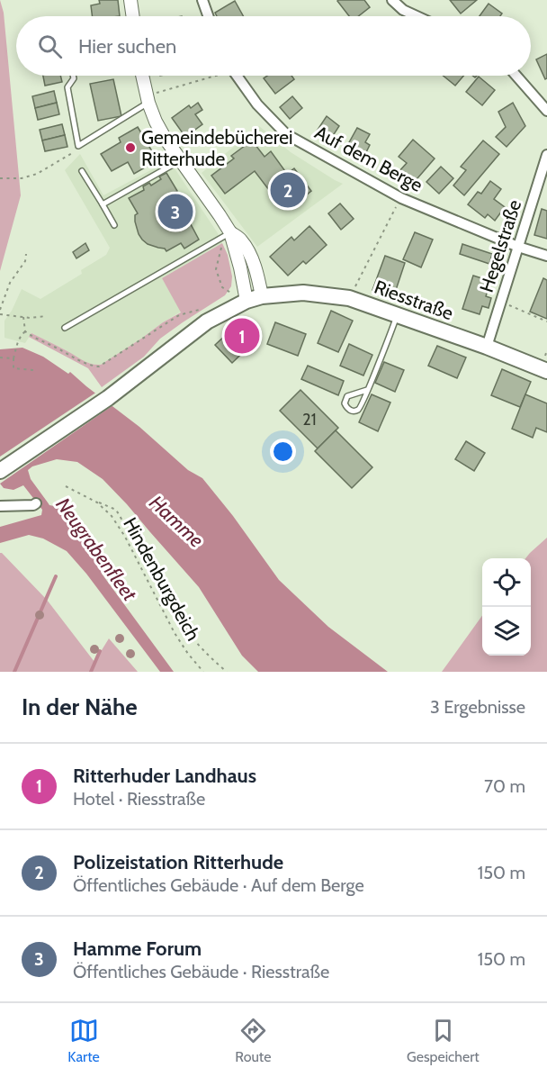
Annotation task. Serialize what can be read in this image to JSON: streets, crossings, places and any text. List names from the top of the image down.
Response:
{
  "streets": {
    "main road": ["Riesstraße"],
    "street": ["Auf dem Berge", "Hegelstraße"],
    "path": ["Hindenburgdeich"]
  },
  "crossings": [
    ["Auf dem Berge", "Hegelstraße"],
    ["Hegelstraße", "Riesstraße"]
  ],
  "water": ["Hamme", "Neugrabenfleet"],
  "places": ["Gemeindebücherei Ritterhude"],
  "house_numbers": ["21"],
  "page": {
    "search": "Hier suchen",
    "pins": ["2", "3", "1"],
    "heading": ["In der Nähe", "3 Ergebnisse"],
    "list": [
      {
        "mark": "1",
        "name": "Ritterhuder Landhaus",
        "note": "Hotel · Riesstraße",
        "value": "70 m"
      },
      {
        "mark": "2",
        "name": "Polizeistation Ritterhude",
        "note": "Öffentliches Gebäude · Auf dem Berge",
        "value": "150 m"
      },
      {
        "mark": "3",
        "name": "Hamme Forum",
        "note": "Öffentliches Gebäude · Riesstraße",
        "value": "150 m"
      }
    ],
    "nav": ["Karte", "Route", "Gespeichert"]
  }
}
